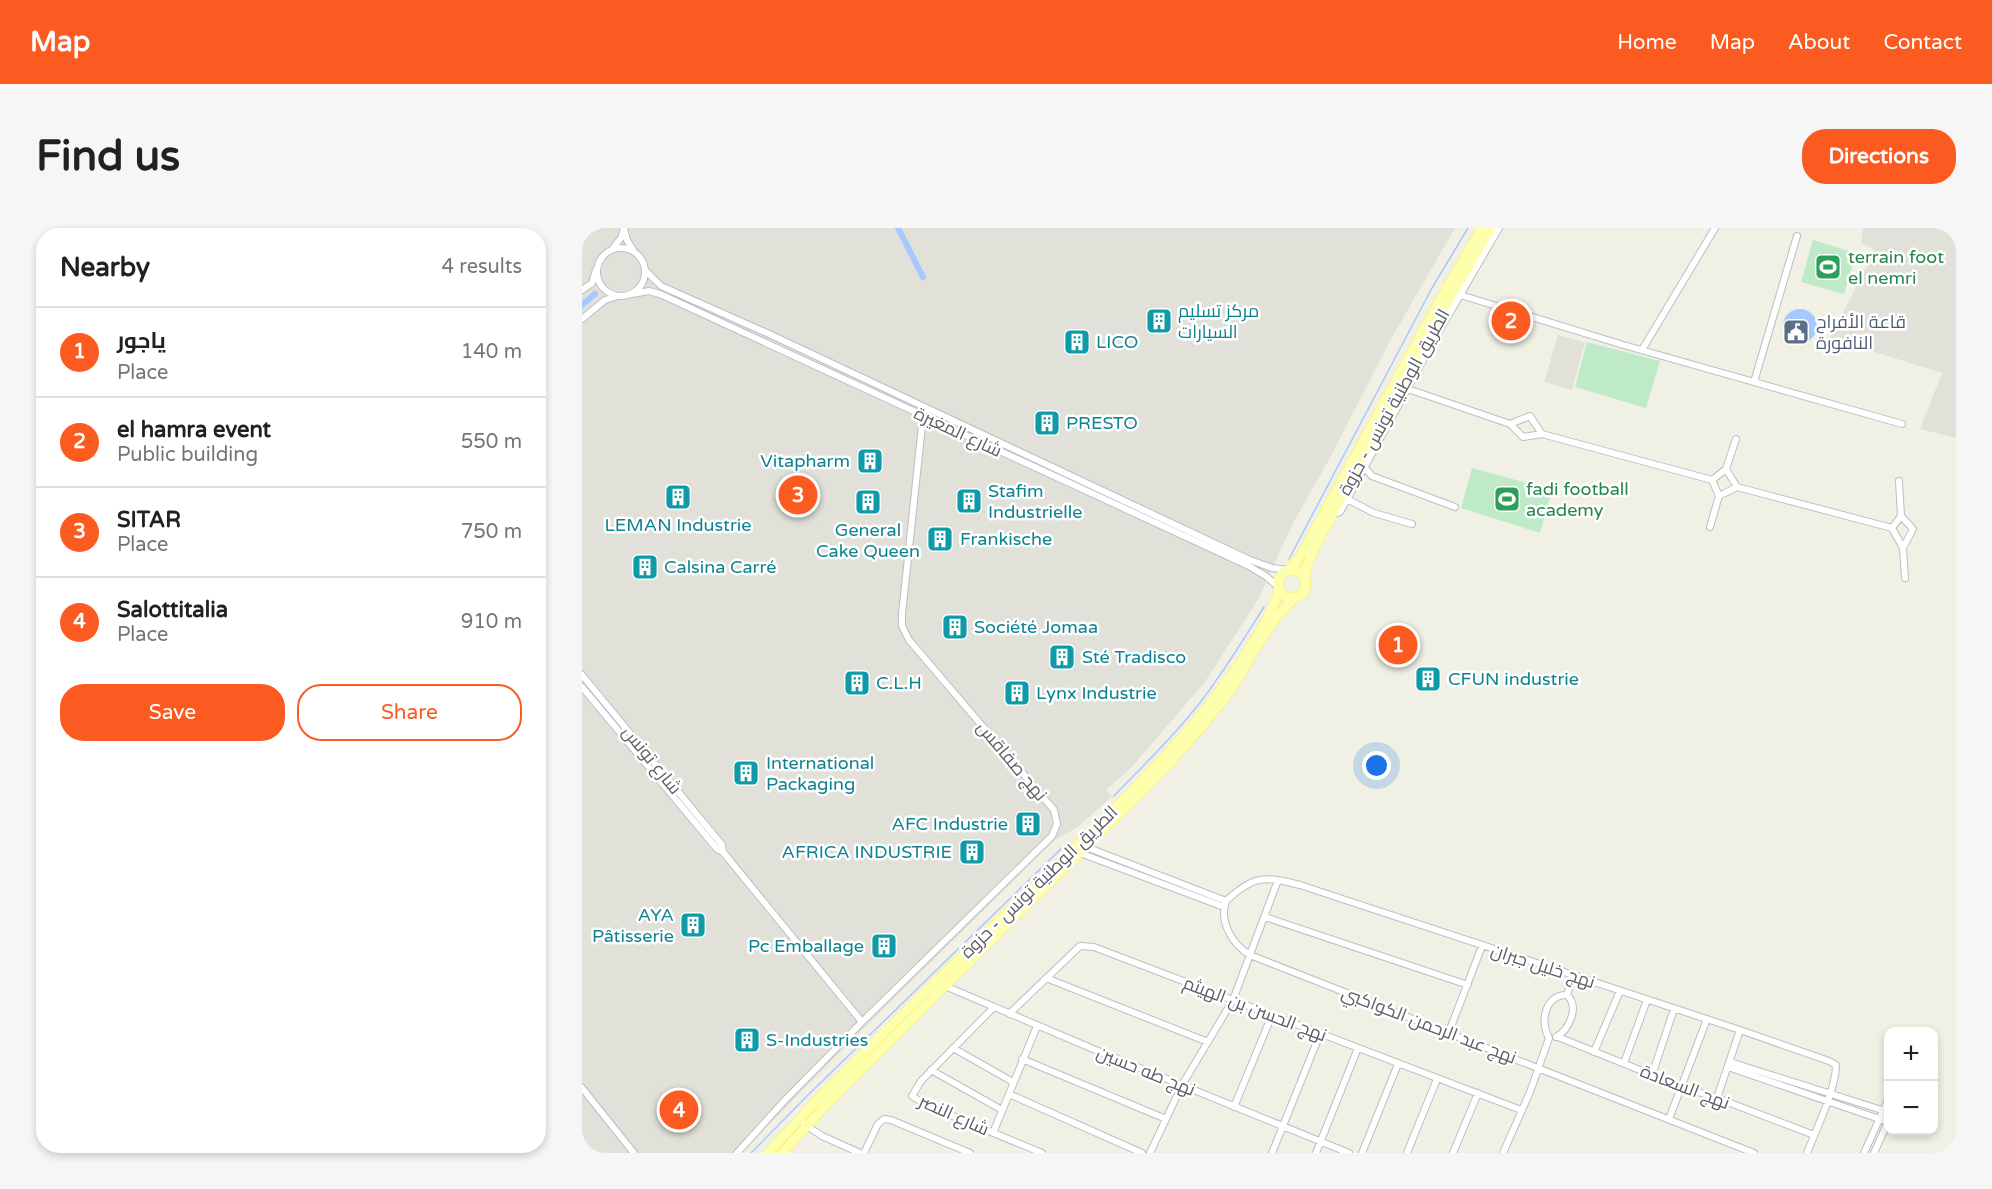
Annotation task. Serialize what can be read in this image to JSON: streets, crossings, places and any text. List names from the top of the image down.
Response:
{
  "streets": {
    "main road": ["الطريق الوطنية تونس - حزوة"],
    "street": [
      "شارع المغيرة",
      "شارع تونس",
      "نهج صفاقس",
      "نهج خليل جبران",
      "نهج الحسن بن الهيثم",
      "نهج عبد الرحمن الكواكبي",
      "نهج طه حسين",
      "نهج السعادة",
      "شارع النصر"
    ]
  },
  "crossings": [
    ["الطريق الوطنية تونس - حزوة", "شارع المغيرة"],
    ["الطريق الوطنية تونس - حزوة", "نهج طه حسين"],
    ["شارع المغيرة", "نهج صفاقس"],
    ["شارع تونس", "نهج صفاقس"],
    ["نهج خليل جبران", "نهج عبد الرحمن الكواكبي"],
    ["نهج الحسن بن الهيثم", "نهج طه حسين"],
    ["نهج طه حسين", "شارع النصر"]
  ],
  "places": {
    "sports": ["terrain foot el nemri", "fadi football academy"],
    "building": [
      "مركز تسليم السيارات",
      "LICO",
      "PRESTO",
      "Vitapharm",
      "LEMAN Industrie",
      "Stafim Industrielle",
      "General Cake Queen",
      "Frankische",
      "Calsina Carré",
      "Société Jomaa",
      "Sté Tradisco",
      "CFUN industrie",
      "C.L.H",
      "Lynx Industrie",
      "International Packaging",
      "AFC Industrie",
      "AFRICA INDUSTRIE",
      "AYA Pâtisserie",
      "Pc Emballage",
      "S-Industries"
    ],
    "public building": ["قاعة الأفراح النافورة"]
  },
  "page": {
    "header": "Map",
    "nav": [
      "Home",
      "Map",
      "About",
      "Contact"
    ],
    "buttons": [
      "Directions",
      ["Save", "Share"]
    ],
    "title": "Find us",
    "heading": ["Nearby", "4 results"],
    "pins": [
      "2",
      "3",
      "1",
      "4"
    ],
    "list": [
      {
        "mark": "1",
        "name": "ياجور",
        "note": "Place",
        "value": "140 m"
      },
      {
        "mark": "2",
        "name": "el hamra event",
        "note": "Public building",
        "value": "550 m"
      },
      {
        "mark": "3",
        "name": "SITAR",
        "note": "Place",
        "value": "750 m"
      },
      {
        "mark": "4",
        "name": "Salottitalia",
        "note": "Place",
        "value": "910 m"
      }
    ],
    "map_buttons": ["+", "−"]
  }
}
